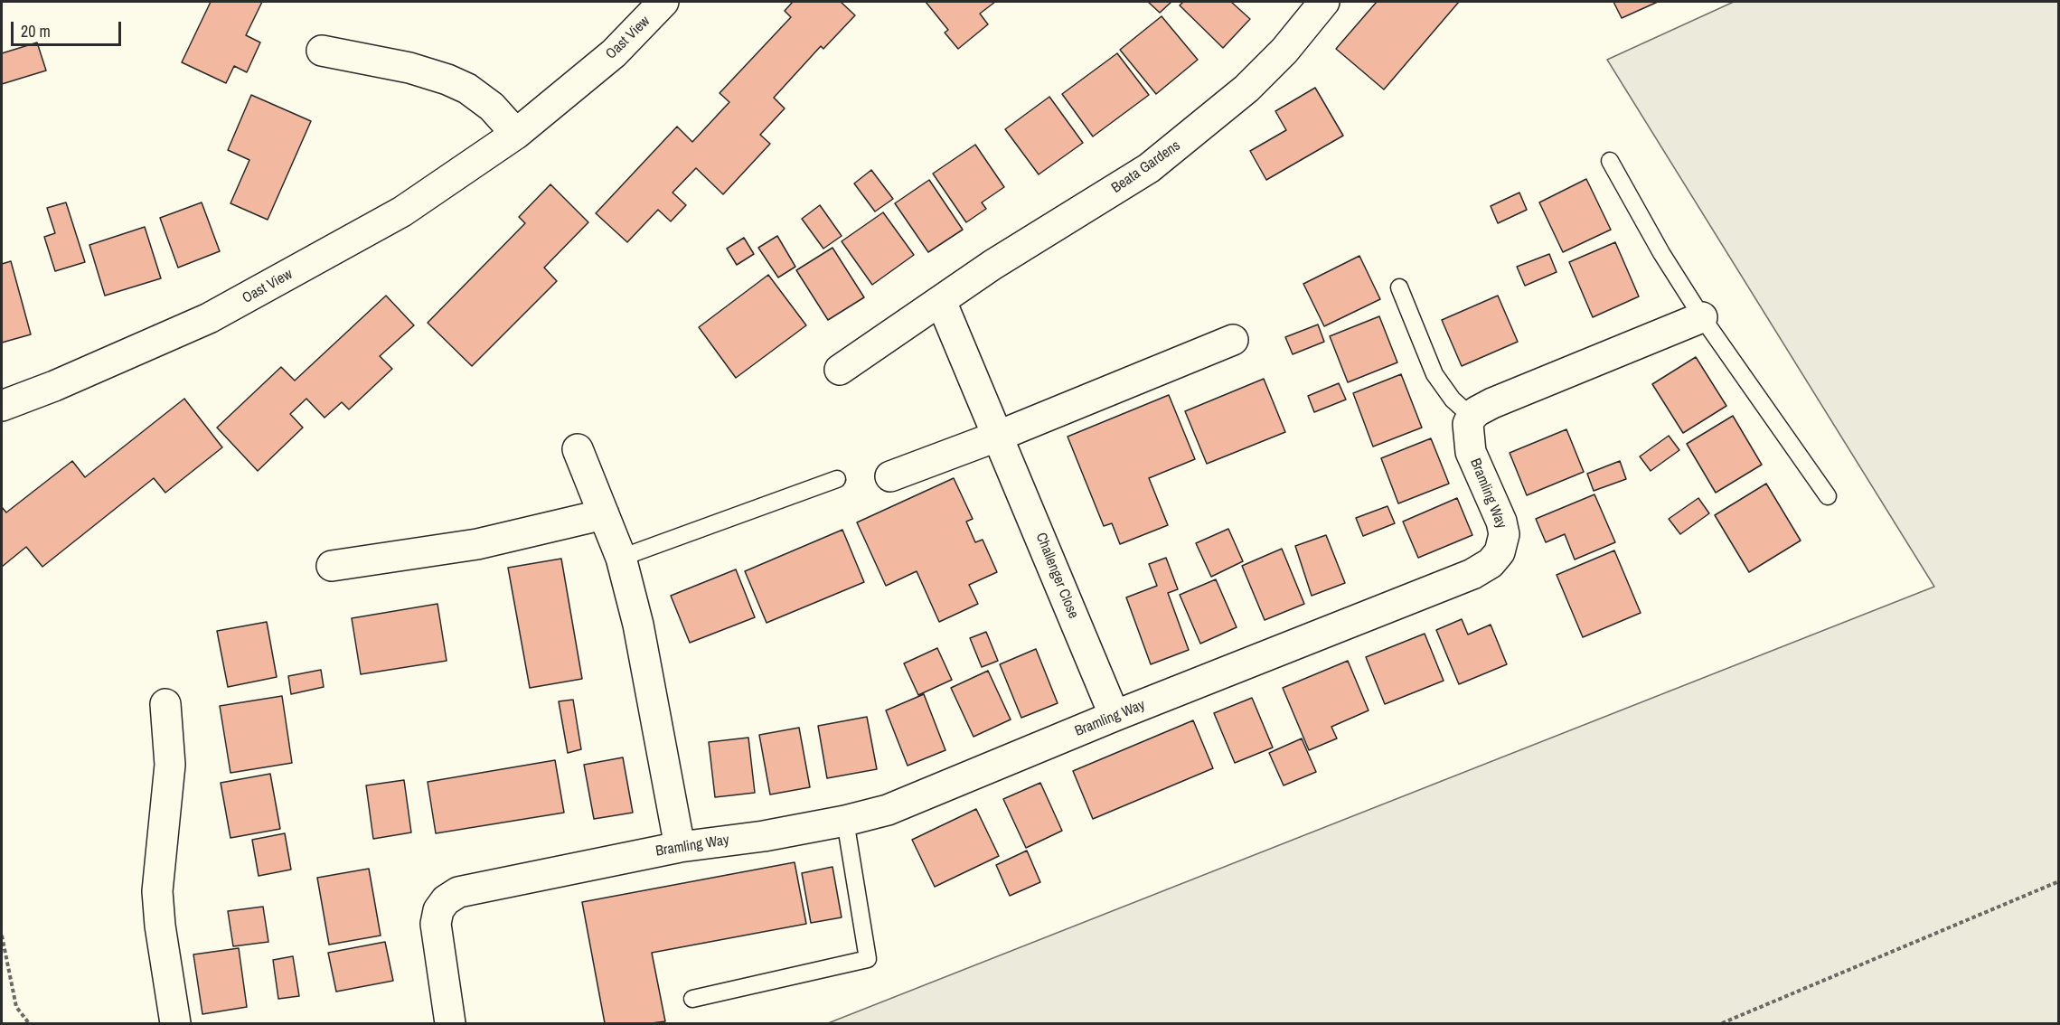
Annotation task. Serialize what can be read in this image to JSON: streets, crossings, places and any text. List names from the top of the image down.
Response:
{
  "streets": {
    "street": [
      "Oast View",
      "Beata Gardens",
      "Bramling Way",
      "Challenger Close"
    ]
  },
  "crossings": [
    ["Bramling Way", "Challenger Close"]
  ],
  "scale_bar": "20 m"
}
